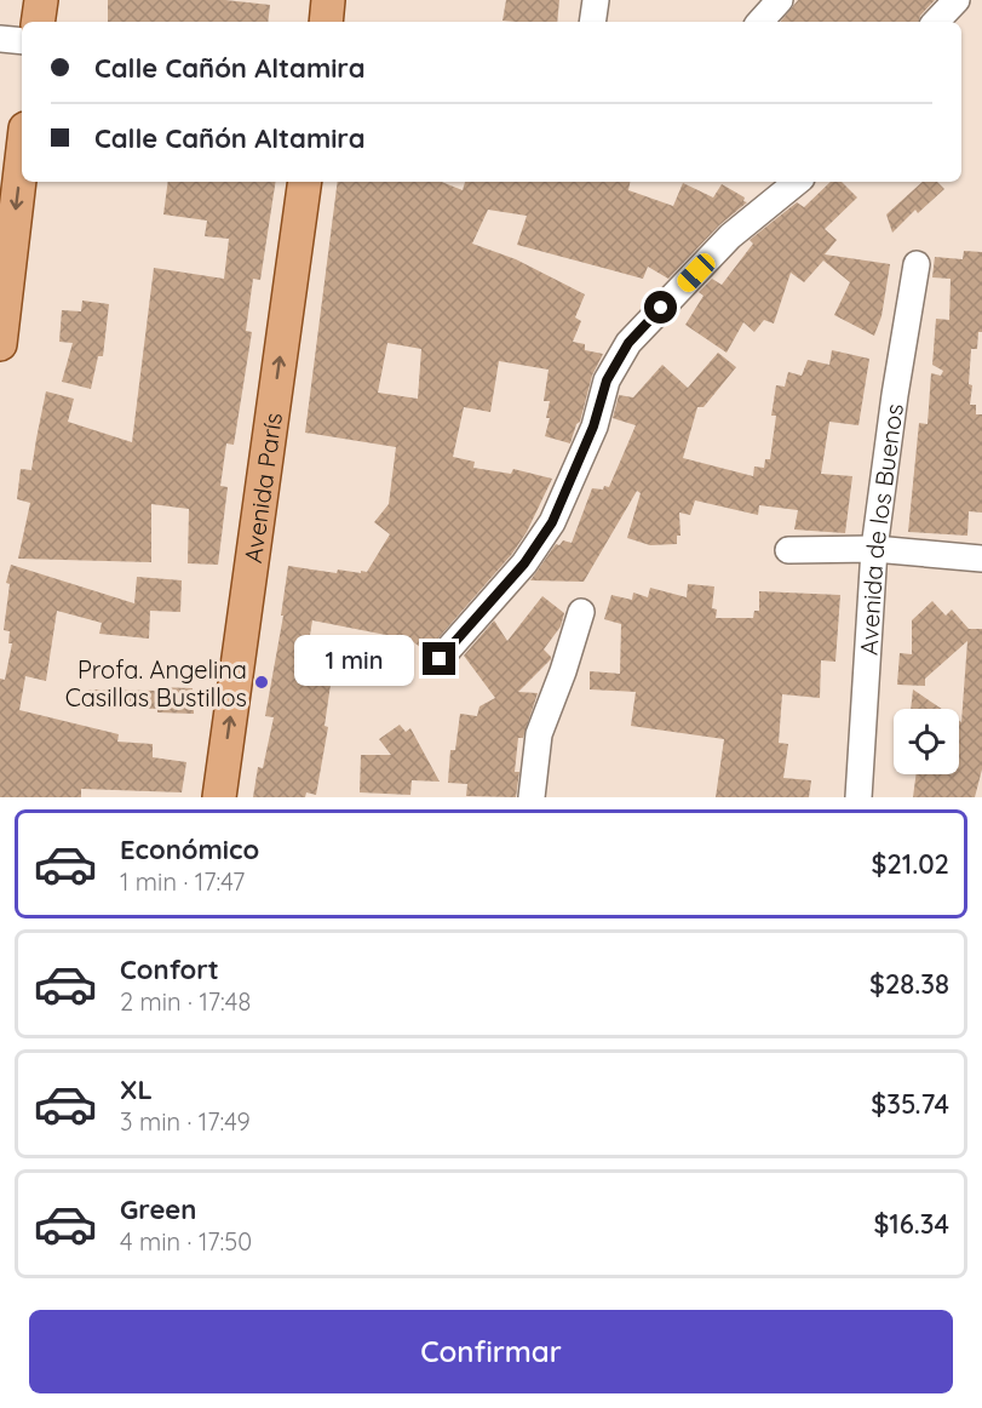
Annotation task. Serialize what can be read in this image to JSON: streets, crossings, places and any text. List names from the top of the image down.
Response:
{
  "streets": {
    "main road": ["Avenida París"],
    "street": ["Avenida de los Buenos"]
  },
  "one_way": ["Avenida París"],
  "places": ["Profa. Angelina Casillas Bustillos"],
  "page": {
    "banner": ["Calle Cañón Altamira", "Calle Cañón Altamira"],
    "bubble": "1 min",
    "list": [
      {
        "name": "Económico",
        "note": "1 min · 17:47",
        "value": "$21.02"
      },
      {
        "name": "Confort",
        "note": "2 min · 17:48",
        "value": "$28.38"
      },
      {
        "name": "XL",
        "note": "3 min · 17:49",
        "value": "$35.74"
      },
      {
        "name": "Green",
        "note": "4 min · 17:50",
        "value": "$16.34"
      }
    ],
    "buttons": "Confirmar"
  }
}
